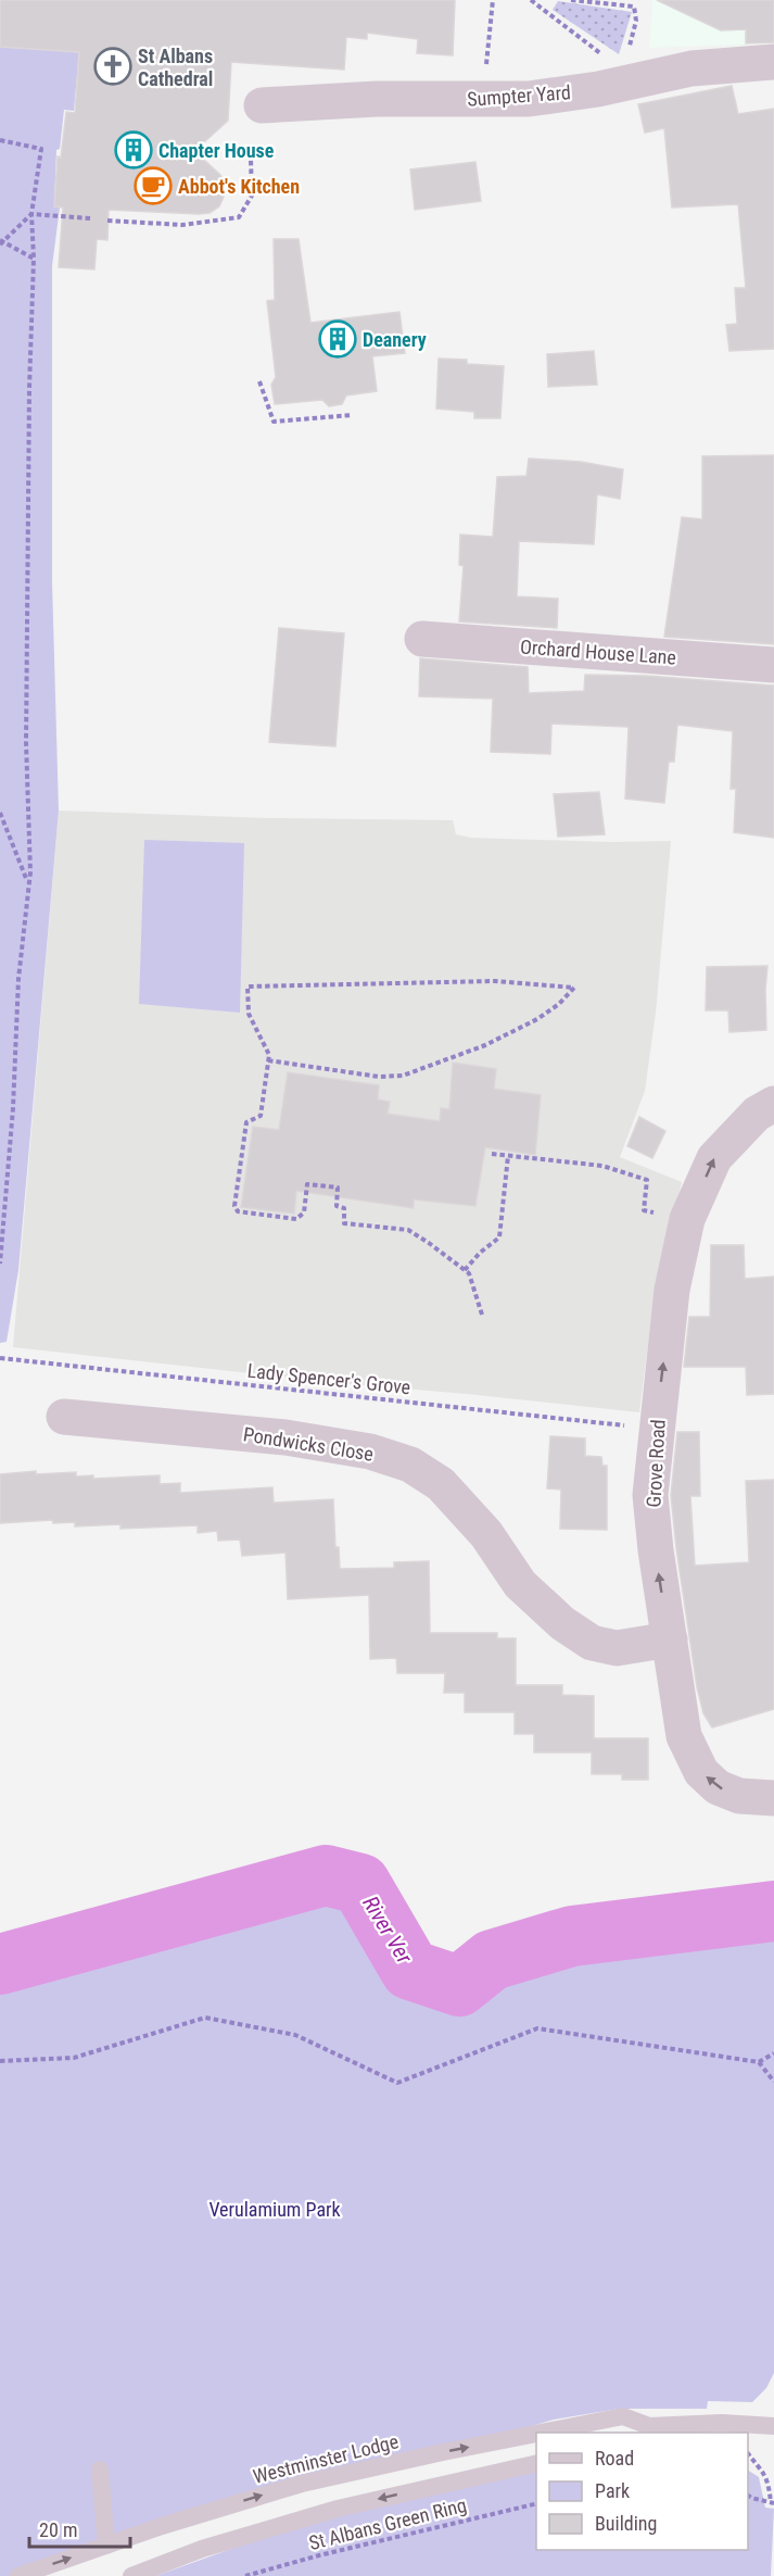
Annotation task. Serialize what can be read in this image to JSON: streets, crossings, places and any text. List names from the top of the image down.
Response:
{
  "streets": {
    "street": [
      "Sumpter Yard",
      "Orchard House Lane",
      "Pondwicks Close",
      "Grove Road"
    ],
    "lane": ["Westminster Lodge"],
    "path": ["Lady Spencer's Grove", "St Albans Green Ring"]
  },
  "crossings": [
    ["Lady Spencer's Grove", "Grove Road"],
    ["Pondwicks Close", "Grove Road"]
  ],
  "one_way": ["Grove Road"],
  "water": ["River Ver"],
  "parks": ["Verulamium Park"],
  "places": {
    "church": ["St Albans Cathedral"],
    "building": ["Chapter House", "Deanery"],
    "cafe": ["Abbot's Kitchen"]
  },
  "legend": ["Road", "Park", "Building"],
  "scale_bar": "20 m"
}
